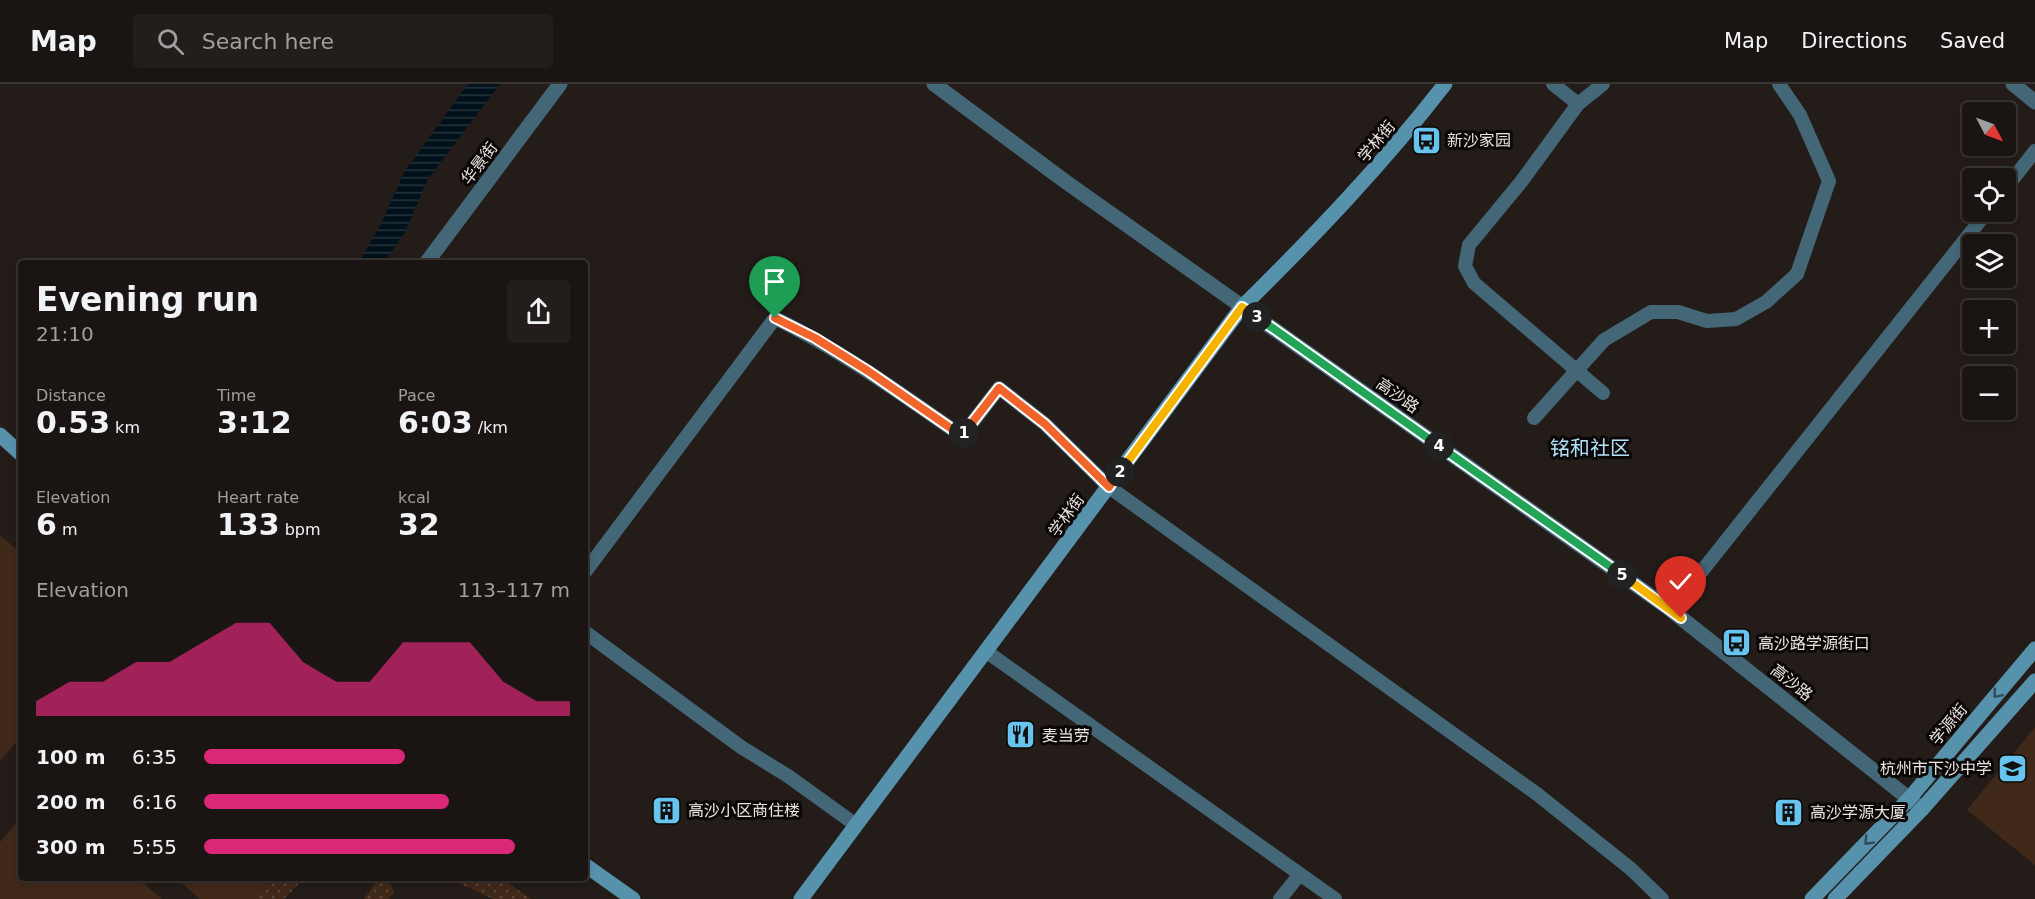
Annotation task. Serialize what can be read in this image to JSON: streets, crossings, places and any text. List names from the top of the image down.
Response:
{
  "streets": {
    "main road": ["学林街", "学源街"],
    "street": ["华景街", "高沙路"]
  },
  "crossings": [
    ["学林街", "高沙路"],
    ["高沙路", "学源街"]
  ],
  "districts": ["铭和社区"],
  "places": {
    "bus stop": ["新沙家园", "高沙路学源街口"],
    "restaurant": ["麦当劳"],
    "school or university": ["杭州市下沙中学"],
    "building": ["高沙小区商住楼", "高沙学源大厦"]
  },
  "north": "bottom right",
  "page": {
    "header": "Map",
    "search": "Search here",
    "nav": ["Map", "Directions", "Saved"],
    "map_buttons": ["+", "−"],
    "heading": ["Evening run", "21:10"],
    "pins": [
      "3",
      "1",
      "4",
      "2",
      "5"
    ],
    "stats": [
      ["Distance", "0.53 km"],
      ["Time", "3:12"],
      ["Pace", "6:03 /km"],
      ["Elevation", "6 m"],
      ["Heart rate", "133 bpm"],
      ["kcal", "32"]
    ],
    "chart": ["Elevation", "113–117 m"],
    "list": [
      {
        "name": "100 m",
        "note": "6:35"
      },
      {
        "name": "200 m",
        "note": "6:16"
      },
      {
        "name": "300 m",
        "note": "5:55"
      }
    ]
  }
}
